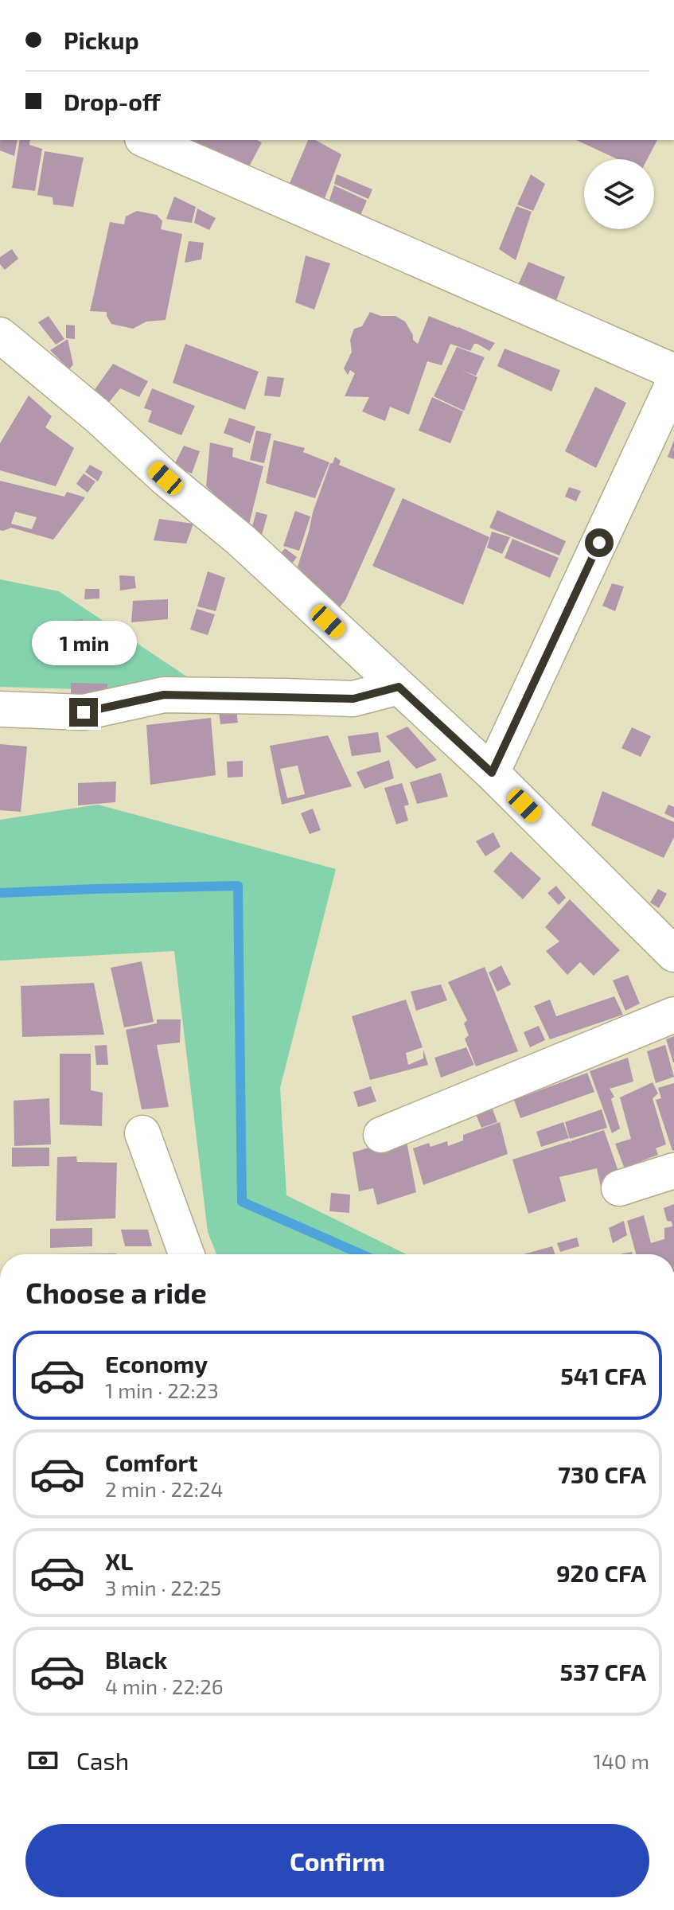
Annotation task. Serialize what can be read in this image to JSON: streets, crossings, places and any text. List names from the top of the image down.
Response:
{
  "page": {
    "banner": ["Pickup", "Drop-off"],
    "bubble": "1 min",
    "heading": "Choose a ride",
    "list": [
      {
        "name": "Economy",
        "note": "1 min · 22:23",
        "value": "541 CFA"
      },
      {
        "name": "Comfort",
        "note": "2 min · 22:24",
        "value": "730 CFA"
      },
      {
        "name": "XL",
        "note": "3 min · 22:25",
        "value": "920 CFA"
      },
      {
        "name": "Black",
        "note": "4 min · 22:26",
        "value": "537 CFA"
      }
    ],
    "pay": ["Cash", "140 m"],
    "buttons": "Confirm"
  }
}
